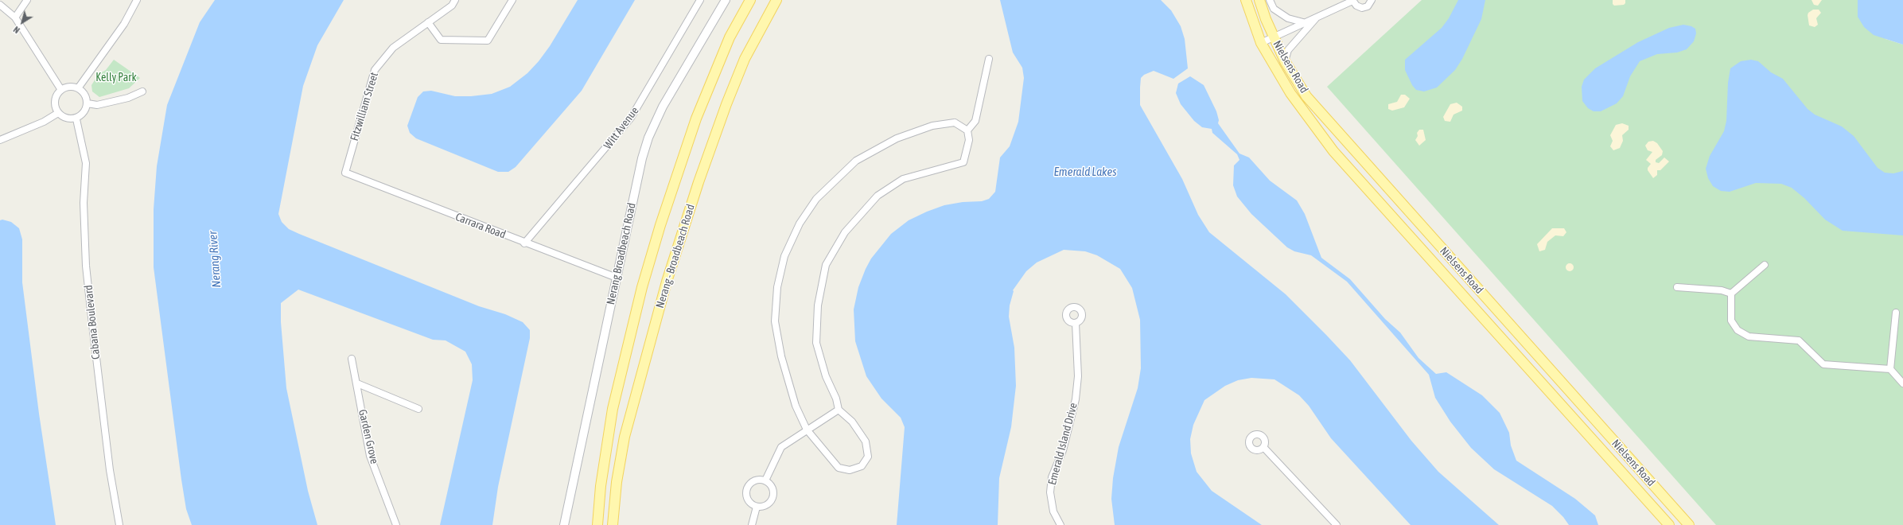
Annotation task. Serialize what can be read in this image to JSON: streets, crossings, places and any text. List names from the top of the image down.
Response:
{
  "streets": {
    "main road": ["Nielsens Road", "Nerang - Broadbeach Road"],
    "street": [
      "Fitzwilliam Street",
      "Witt Avenue",
      "Carrara Road",
      "Nerang Broadbeach Road",
      "Cabana Boulevard",
      "Garden Grove",
      "Emerald Island Drive"
    ]
  },
  "crossings": [
    ["Fitzwilliam Street", "Carrara Road"],
    ["Witt Avenue", "Carrara Road"],
    ["Carrara Road", "Nerang Broadbeach Road"]
  ],
  "water": ["Emerald Lakes", "Nerang River"],
  "parks": ["Kelly Park"],
  "north": "bottom left"
}
